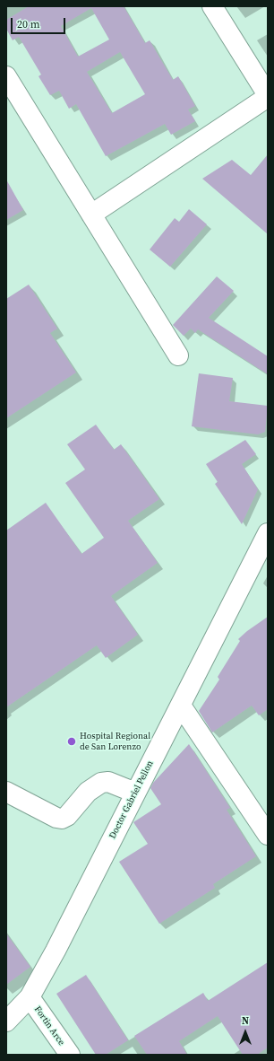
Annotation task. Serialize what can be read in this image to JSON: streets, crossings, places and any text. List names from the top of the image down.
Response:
{
  "streets": {
    "street": ["Doctor Gabriel Pellon", "Fortin Arce"]
  },
  "crossings": [
    ["Doctor Gabriel Pellon", "Fortin Arce"]
  ],
  "places": ["Hospital Regional de San Lorenzo"],
  "scale_bar": "20 m",
  "north": "top"
}
